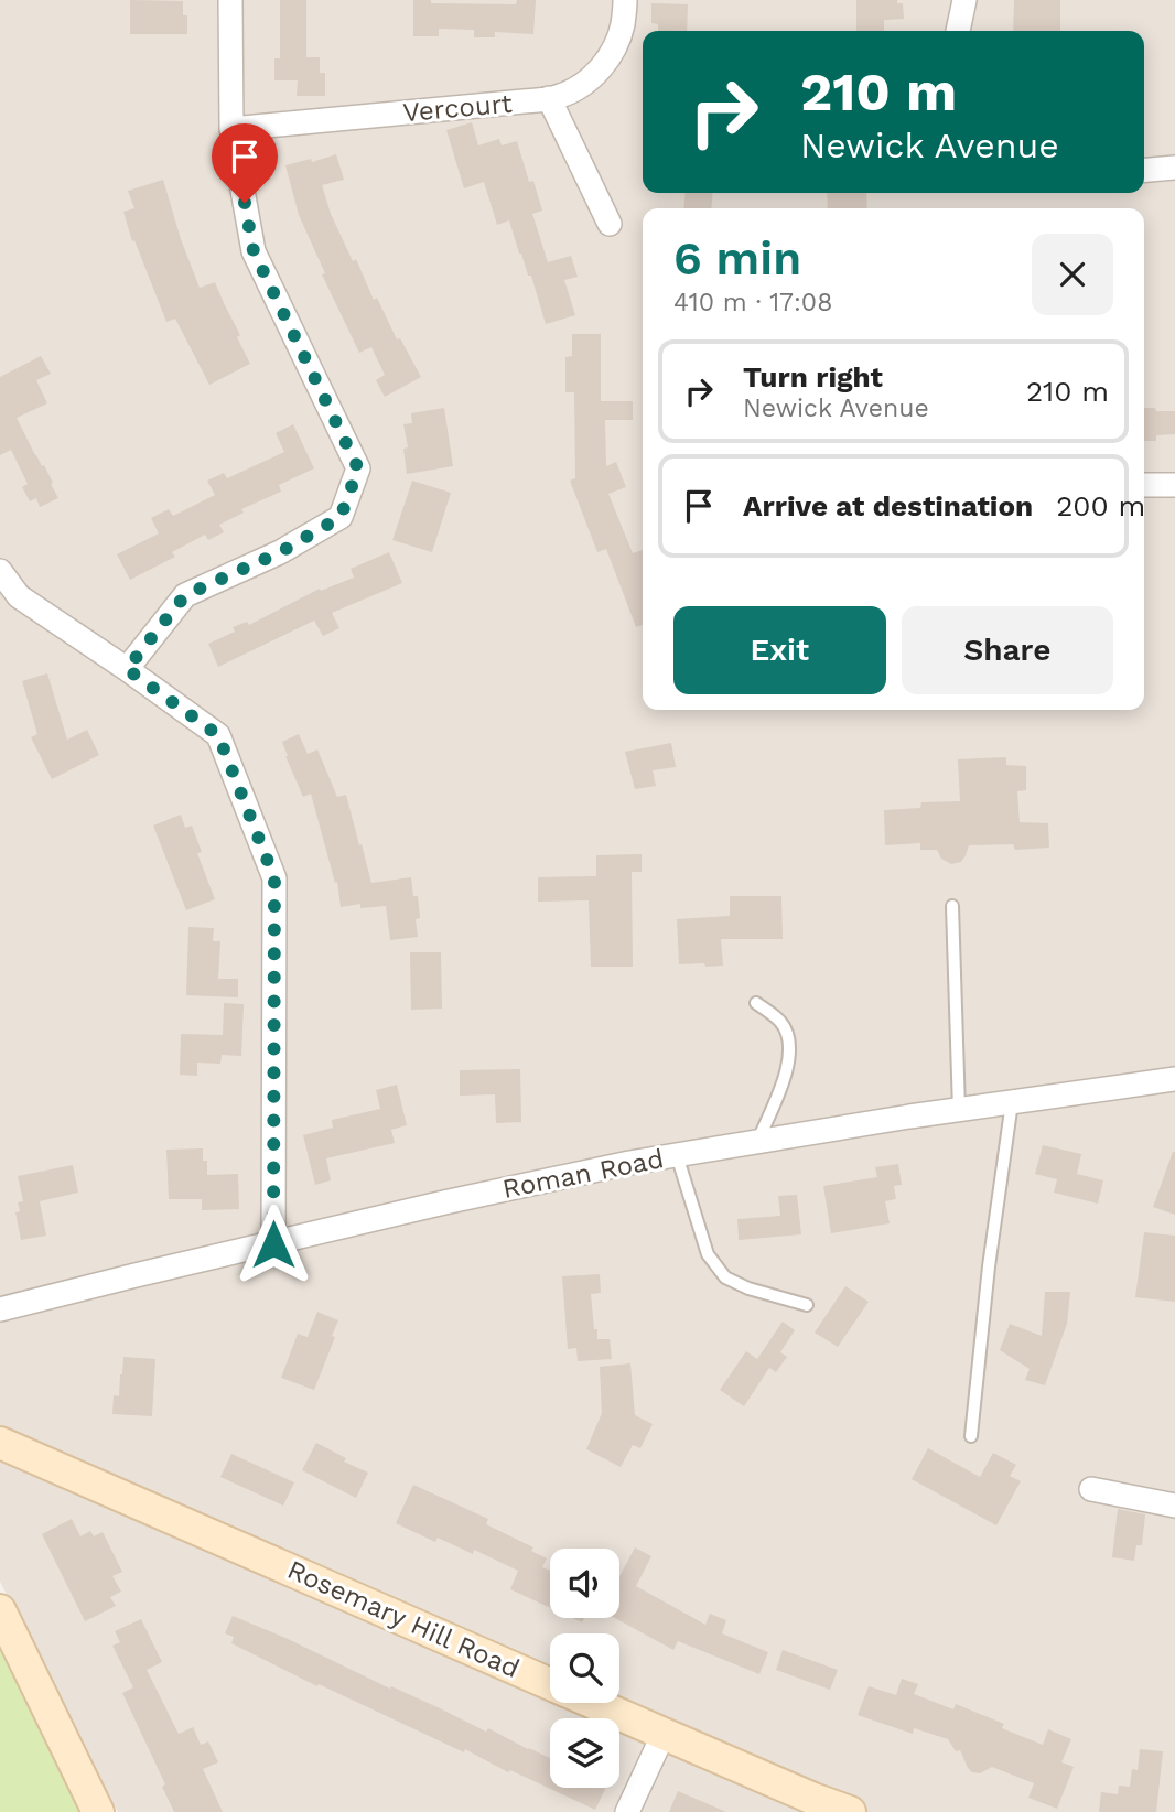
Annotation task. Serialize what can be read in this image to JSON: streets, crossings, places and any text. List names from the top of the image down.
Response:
{
  "streets": {
    "main road": ["Rosemary Hill Road"],
    "street": ["Vercourt", "Roman Road"]
  },
  "page": {
    "turn": ["210 m", "Newick Avenue"],
    "heading": ["6 min", "410 m · 17:08"],
    "list": [
      {
        "name": "Turn right",
        "note": "Newick Avenue",
        "value": "210 m"
      },
      {
        "name": "Arrive at destination",
        "value": "200 m"
      }
    ],
    "buttons": ["Exit", "Share"]
  }
}
